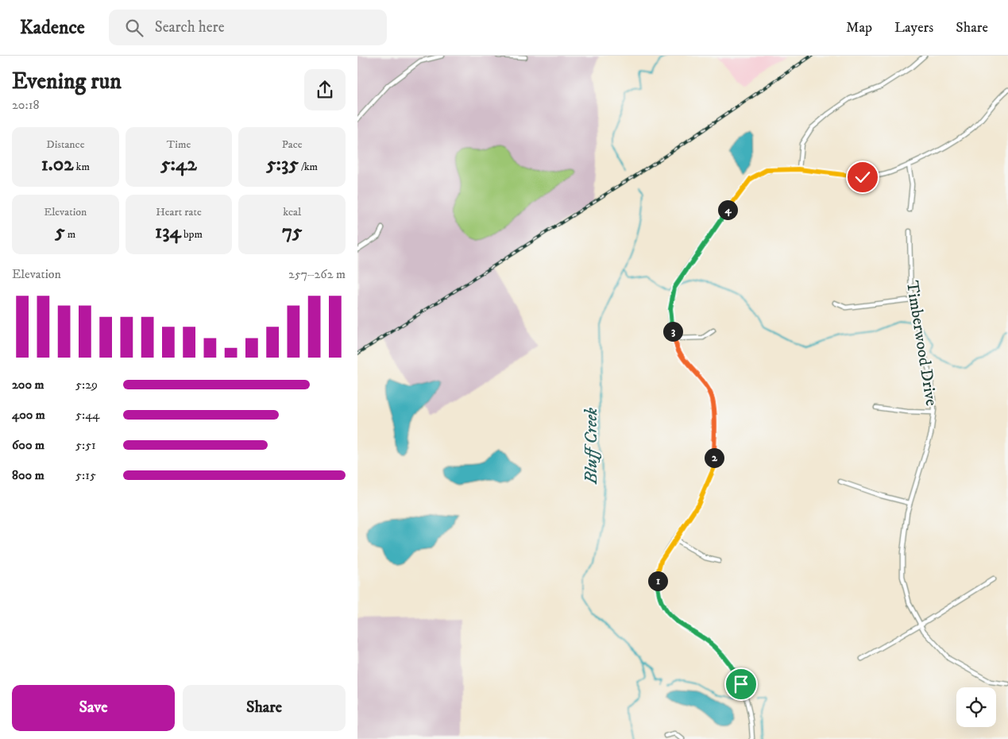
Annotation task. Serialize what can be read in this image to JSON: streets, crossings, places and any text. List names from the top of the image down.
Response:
{
  "streets": {
    "street": ["Timberwood Drive"]
  },
  "water": ["Bluff Creek"],
  "page": {
    "header": "Kadence",
    "search": "Search here",
    "nav": ["Map", "Layers", "Share"],
    "heading": ["Evening run", "20:18"],
    "stats": [
      ["Distance", "1.02 km"],
      ["Time", "5:42"],
      ["Pace", "5:35 /km"],
      ["Elevation", "5 m"],
      ["Heart rate", "134 bpm"],
      ["kcal", "75"]
    ],
    "pins": [
      "4",
      "3",
      "2",
      "1"
    ],
    "chart": ["Elevation", "257–262 m"],
    "list": [
      {
        "name": "200 m",
        "note": "5:29"
      },
      {
        "name": "400 m",
        "note": "5:44"
      },
      {
        "name": "600 m",
        "note": "5:51"
      },
      {
        "name": "800 m",
        "note": "5:15"
      }
    ],
    "buttons": ["Save", "Share"]
  }
}
